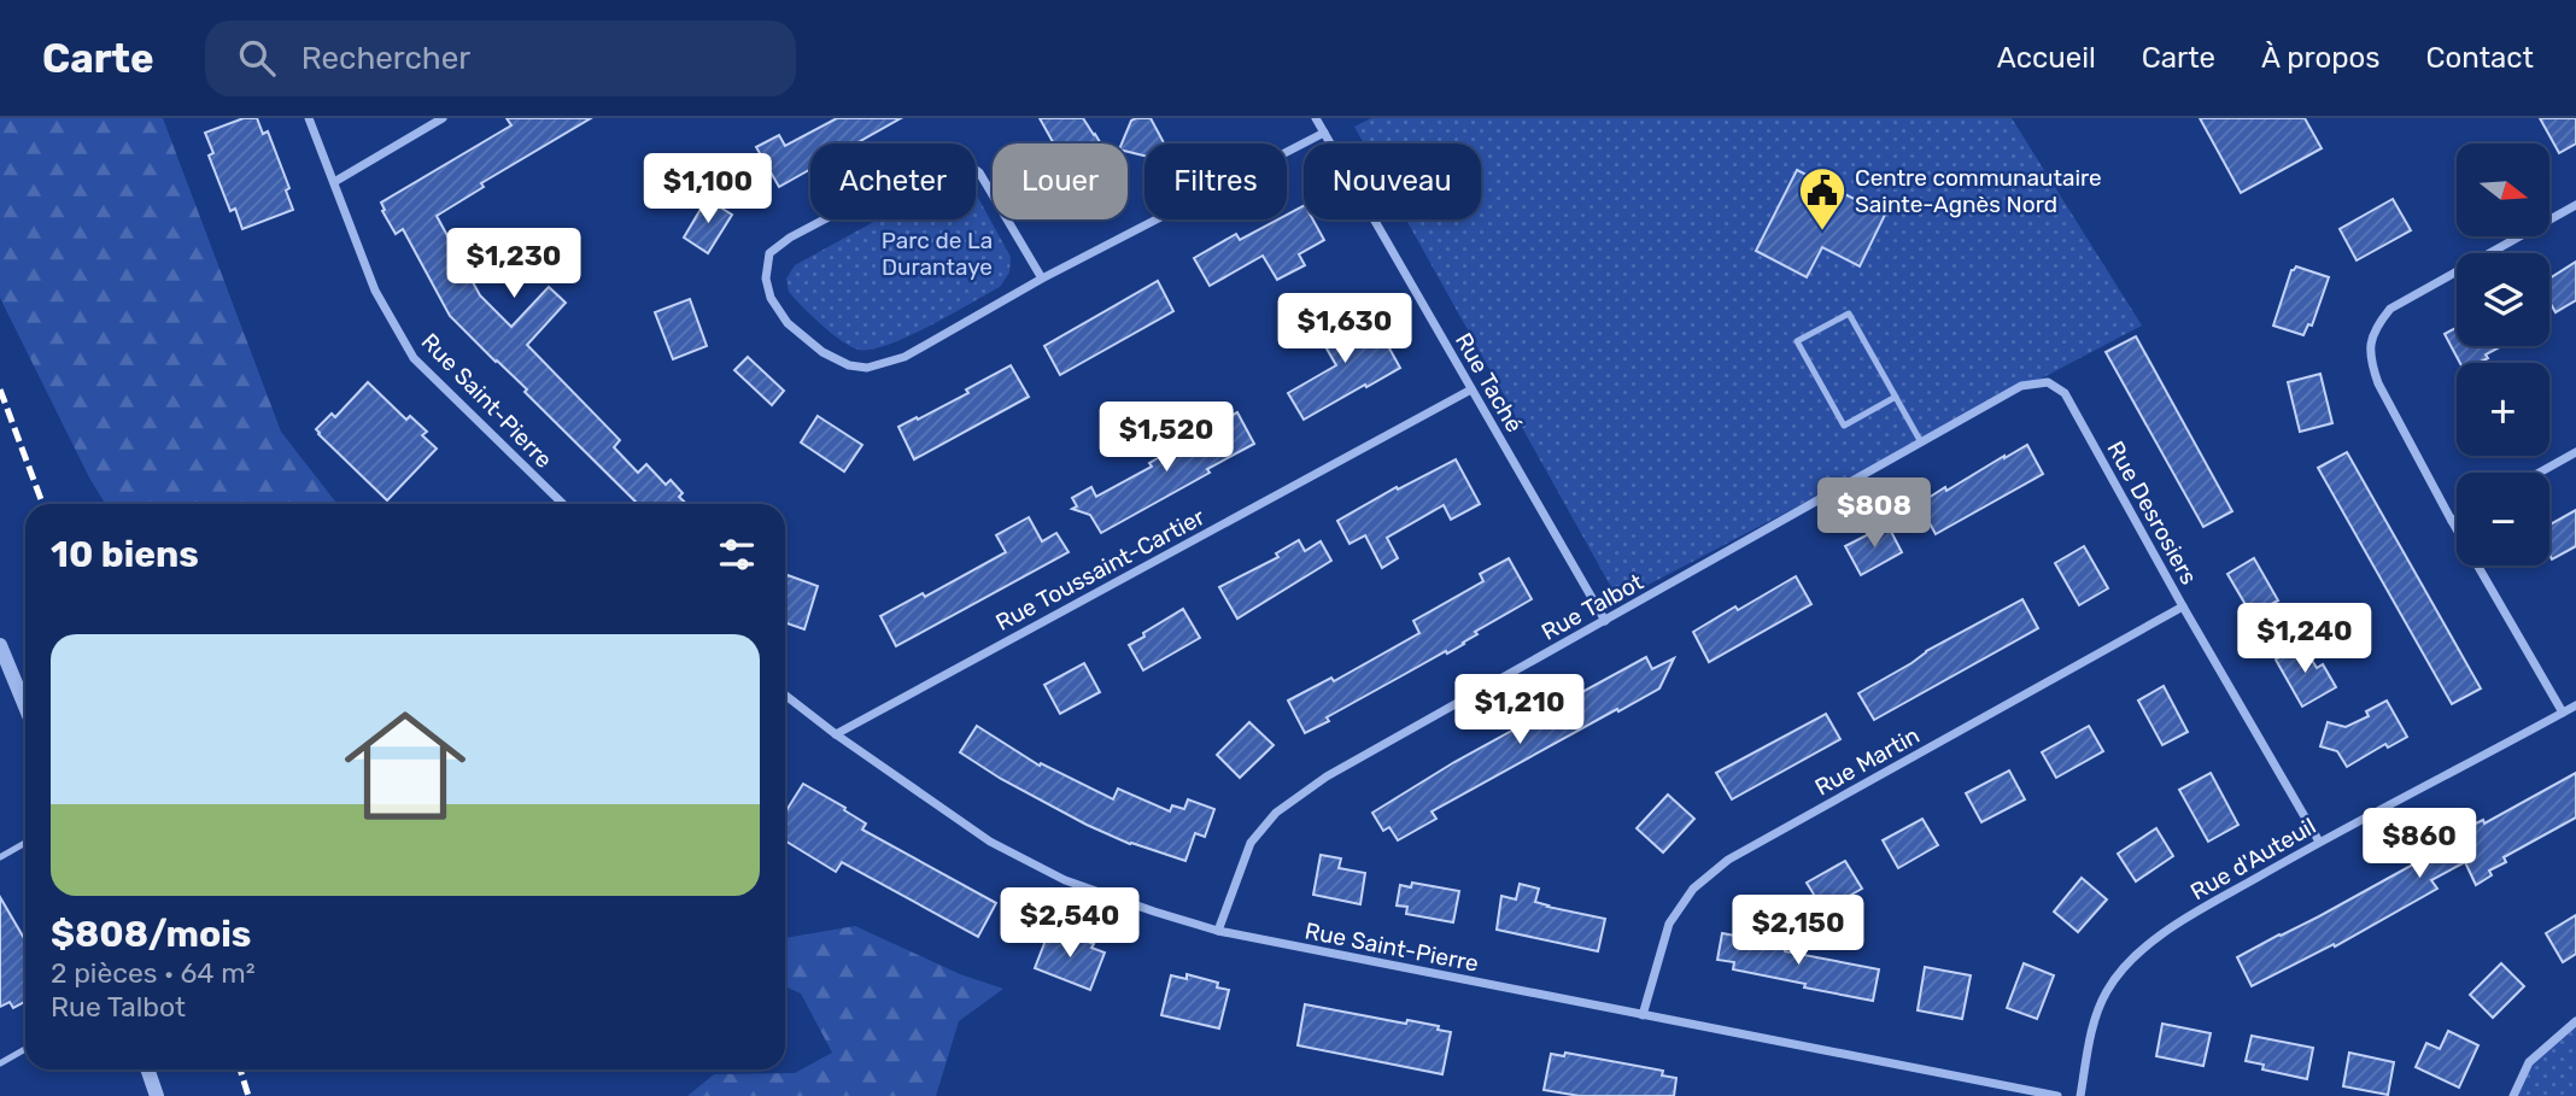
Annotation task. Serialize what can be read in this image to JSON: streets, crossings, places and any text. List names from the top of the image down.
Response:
{
  "streets": {
    "street": [
      "Rue Taché",
      "Rue Saint-Pierre",
      "Rue Desrosiers",
      "Rue Toussaint-Cartier",
      "Rue Talbot",
      "Rue Martin",
      "Rue d'Auteuil"
    ]
  },
  "crossings": [
    ["Rue Taché", "Rue Toussaint-Cartier"],
    ["Rue Taché", "Rue Talbot"],
    ["Rue Saint-Pierre", "Rue Toussaint-Cartier"],
    ["Rue Saint-Pierre", "Rue Talbot"],
    ["Rue Saint-Pierre", "Rue Martin"],
    ["Rue Desrosiers", "Rue Talbot"],
    ["Rue Desrosiers", "Rue Martin"],
    ["Rue Desrosiers", "Rue d'Auteuil"]
  ],
  "parks": ["Parc de La Durantaye"],
  "places": {
    "public building": ["Centre communautaire Sainte-Agnès Nord"]
  },
  "north": "right",
  "page": {
    "header": "Carte",
    "search": "Rechercher",
    "nav": [
      "Accueil",
      "Carte",
      "À propos",
      "Contact"
    ],
    "map_buttons": ["+", "−"],
    "chip": [
      "Acheter",
      "Louer",
      "Filtres",
      "Nouveau"
    ],
    "price": [
      "$1,100",
      "$1,230",
      "$1,630",
      "$1,520",
      "$808",
      "$1,240",
      "$1,210",
      "$860",
      "$2,540",
      "$2,150"
    ],
    "heading": "10 biens",
    "list": [
      {
        "name": "$808/mois",
        "note": "2 pièces · 64 m² · Rue Talbot"
      }
    ]
  }
}
